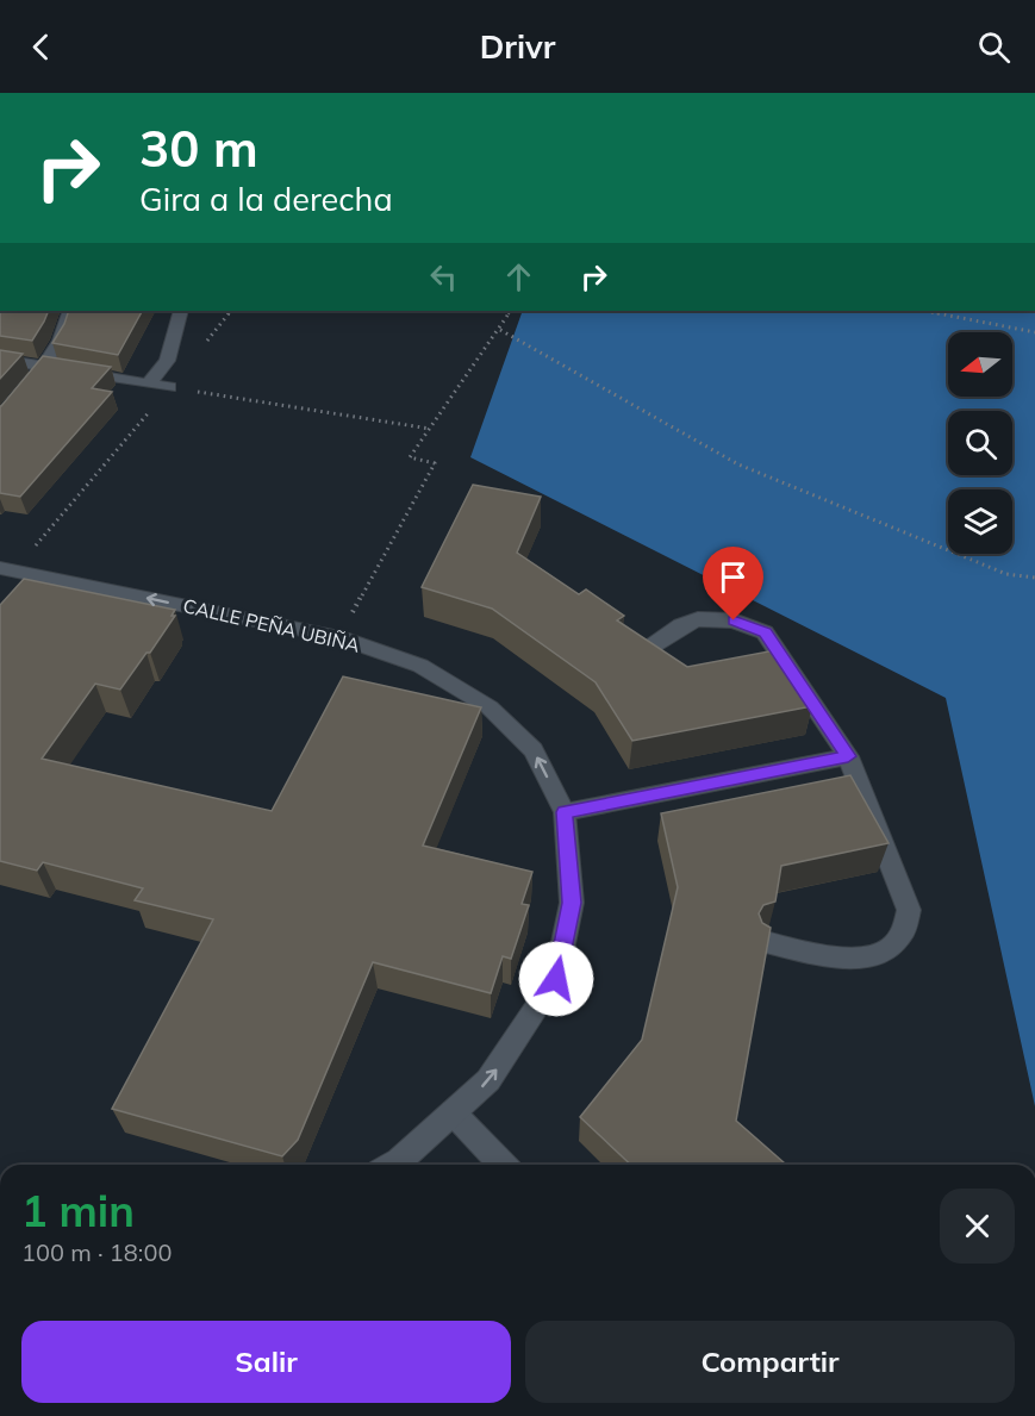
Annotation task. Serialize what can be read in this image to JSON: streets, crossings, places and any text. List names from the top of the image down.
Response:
{
  "streets": {
    "street": ["CALLE PEÑA UBIÑA"]
  },
  "north": "left",
  "page": {
    "header": "Drivr",
    "turn": ["30 m", "Gira a la derecha"],
    "heading": ["1 min", "100 m · 18:00"],
    "buttons": ["Salir", "Compartir"]
  }
}
